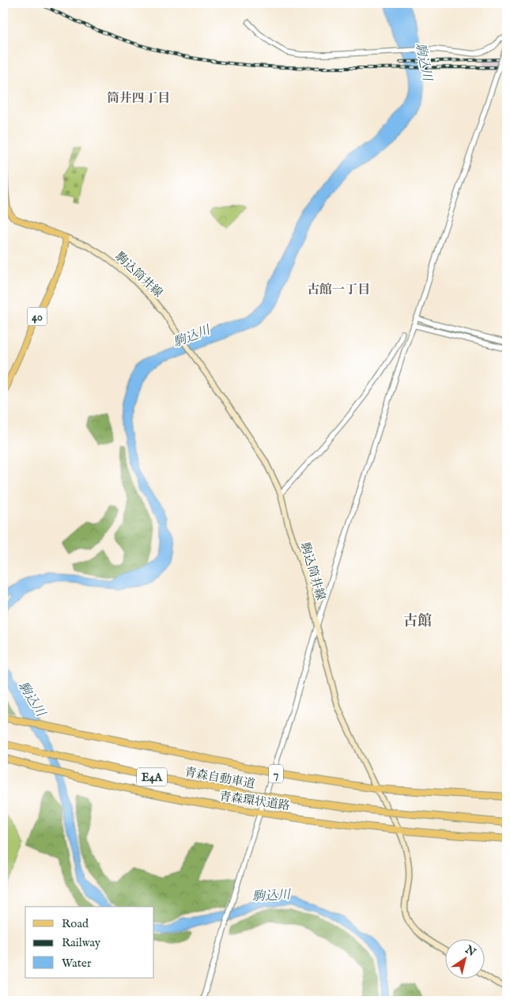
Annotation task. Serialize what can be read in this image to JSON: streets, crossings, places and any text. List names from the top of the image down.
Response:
{
  "streets": {
    "highway": [
      "7",
      "E4A",
      "青森自動車道",
      "青森環状道路"
    ],
    "main road": ["駒込筒井線", "40"]
  },
  "crossings": [
    ["駒込筒井線", "40"],
    ["駒込筒井線", "7"],
    ["駒込筒井線", "青森環状道路"]
  ],
  "districts": ["筒井四丁目", "古館一丁目", "古館"],
  "water": ["駒込川"],
  "legend": ["Road", "Railway", "Water"],
  "north": "top right"
}
